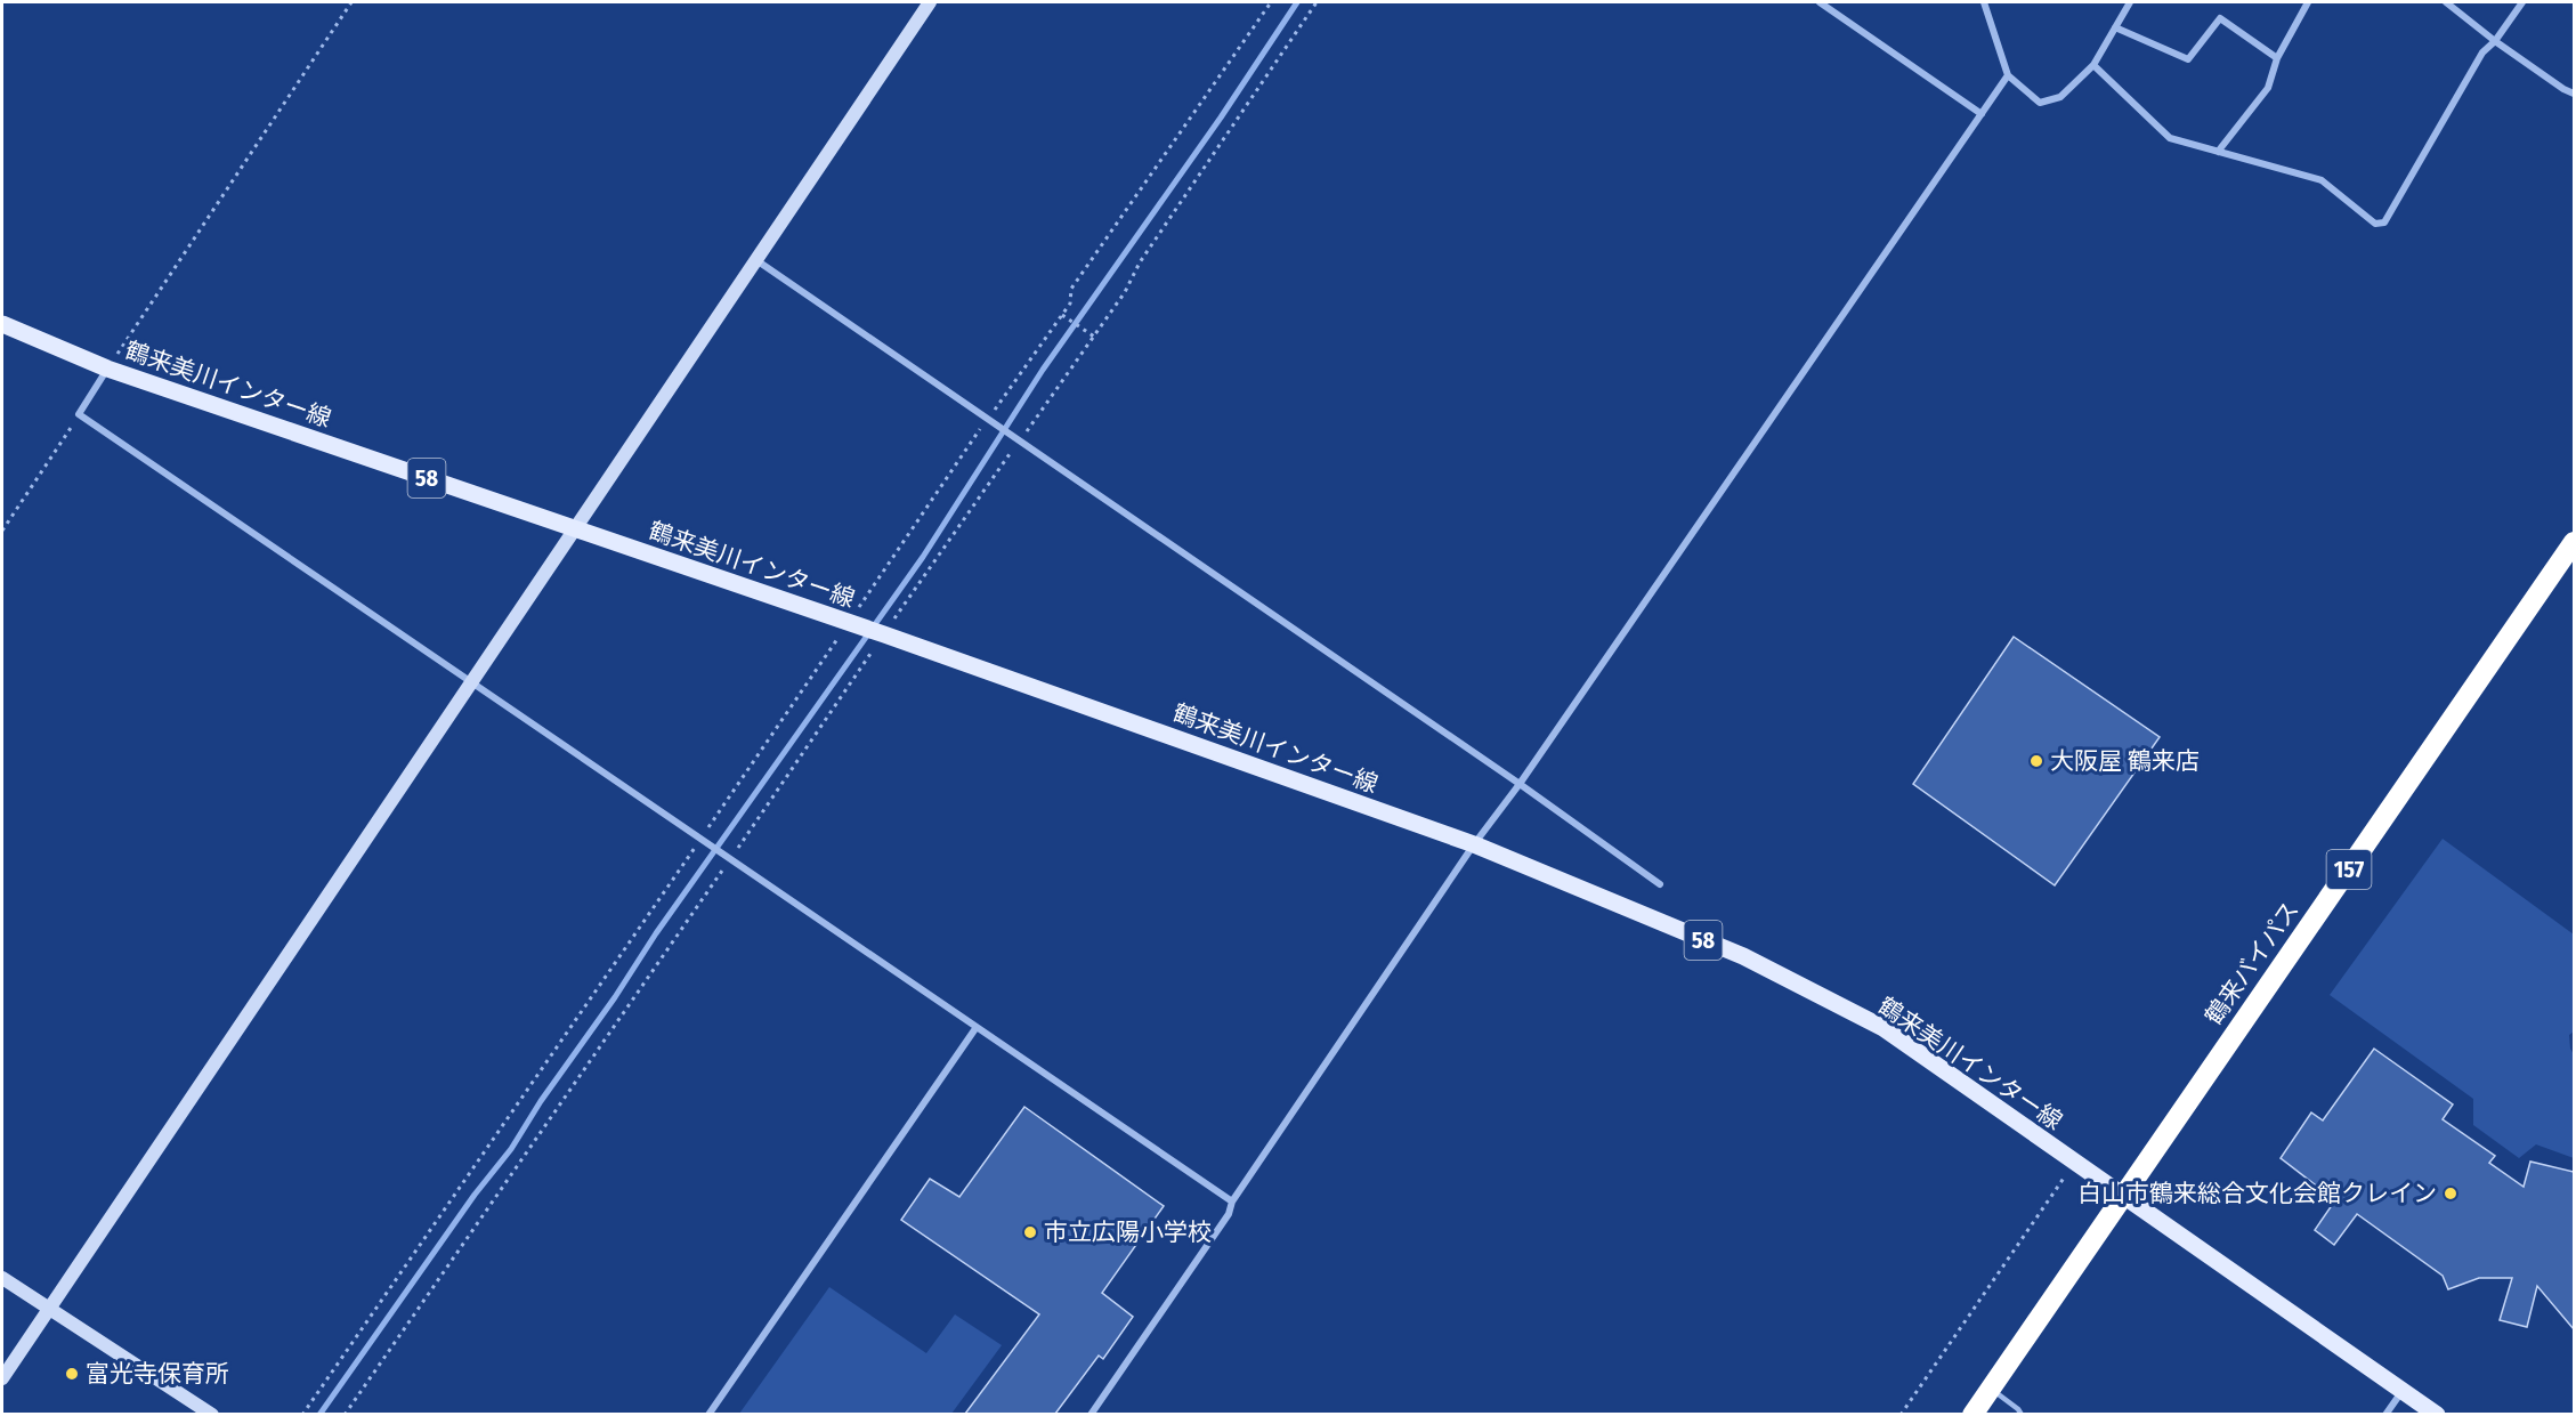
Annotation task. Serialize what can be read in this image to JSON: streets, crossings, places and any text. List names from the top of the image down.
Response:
{
  "streets": {
    "highway": ["157", "鶴来バイパス"],
    "main road": ["鶴来美川インター線", "58"]
  },
  "crossings": [
    ["鶴来美川インター線", "鶴来バイパス"]
  ],
  "places": [
    "大阪屋 鶴来店",
    "白山市鶴来総合文化会館クレイン",
    "市立広陽小学校",
    "富光寺保育所"
  ]
}
